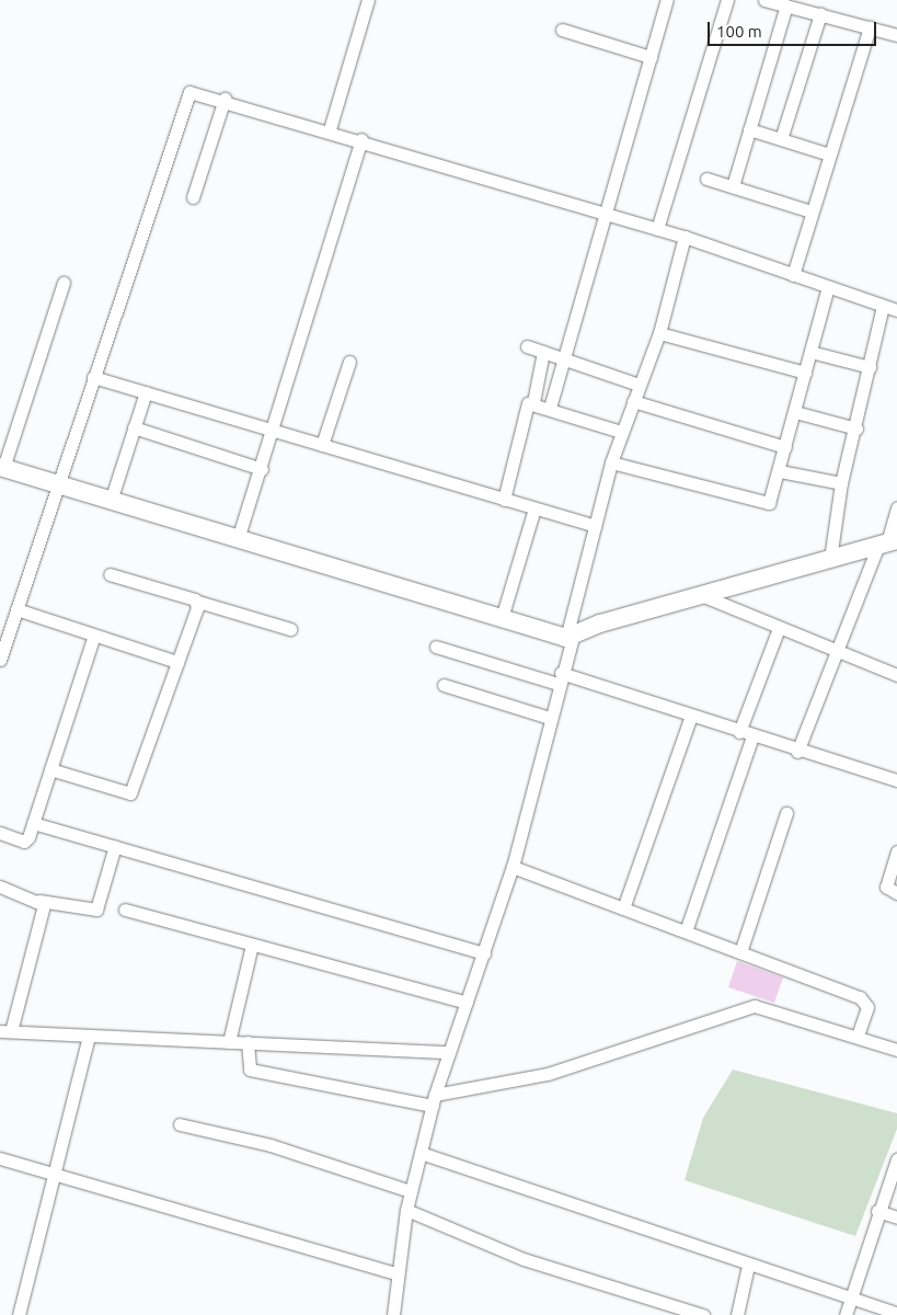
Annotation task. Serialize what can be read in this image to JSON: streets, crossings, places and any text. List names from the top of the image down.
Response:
{
  "scale_bar": "100 m"
}
